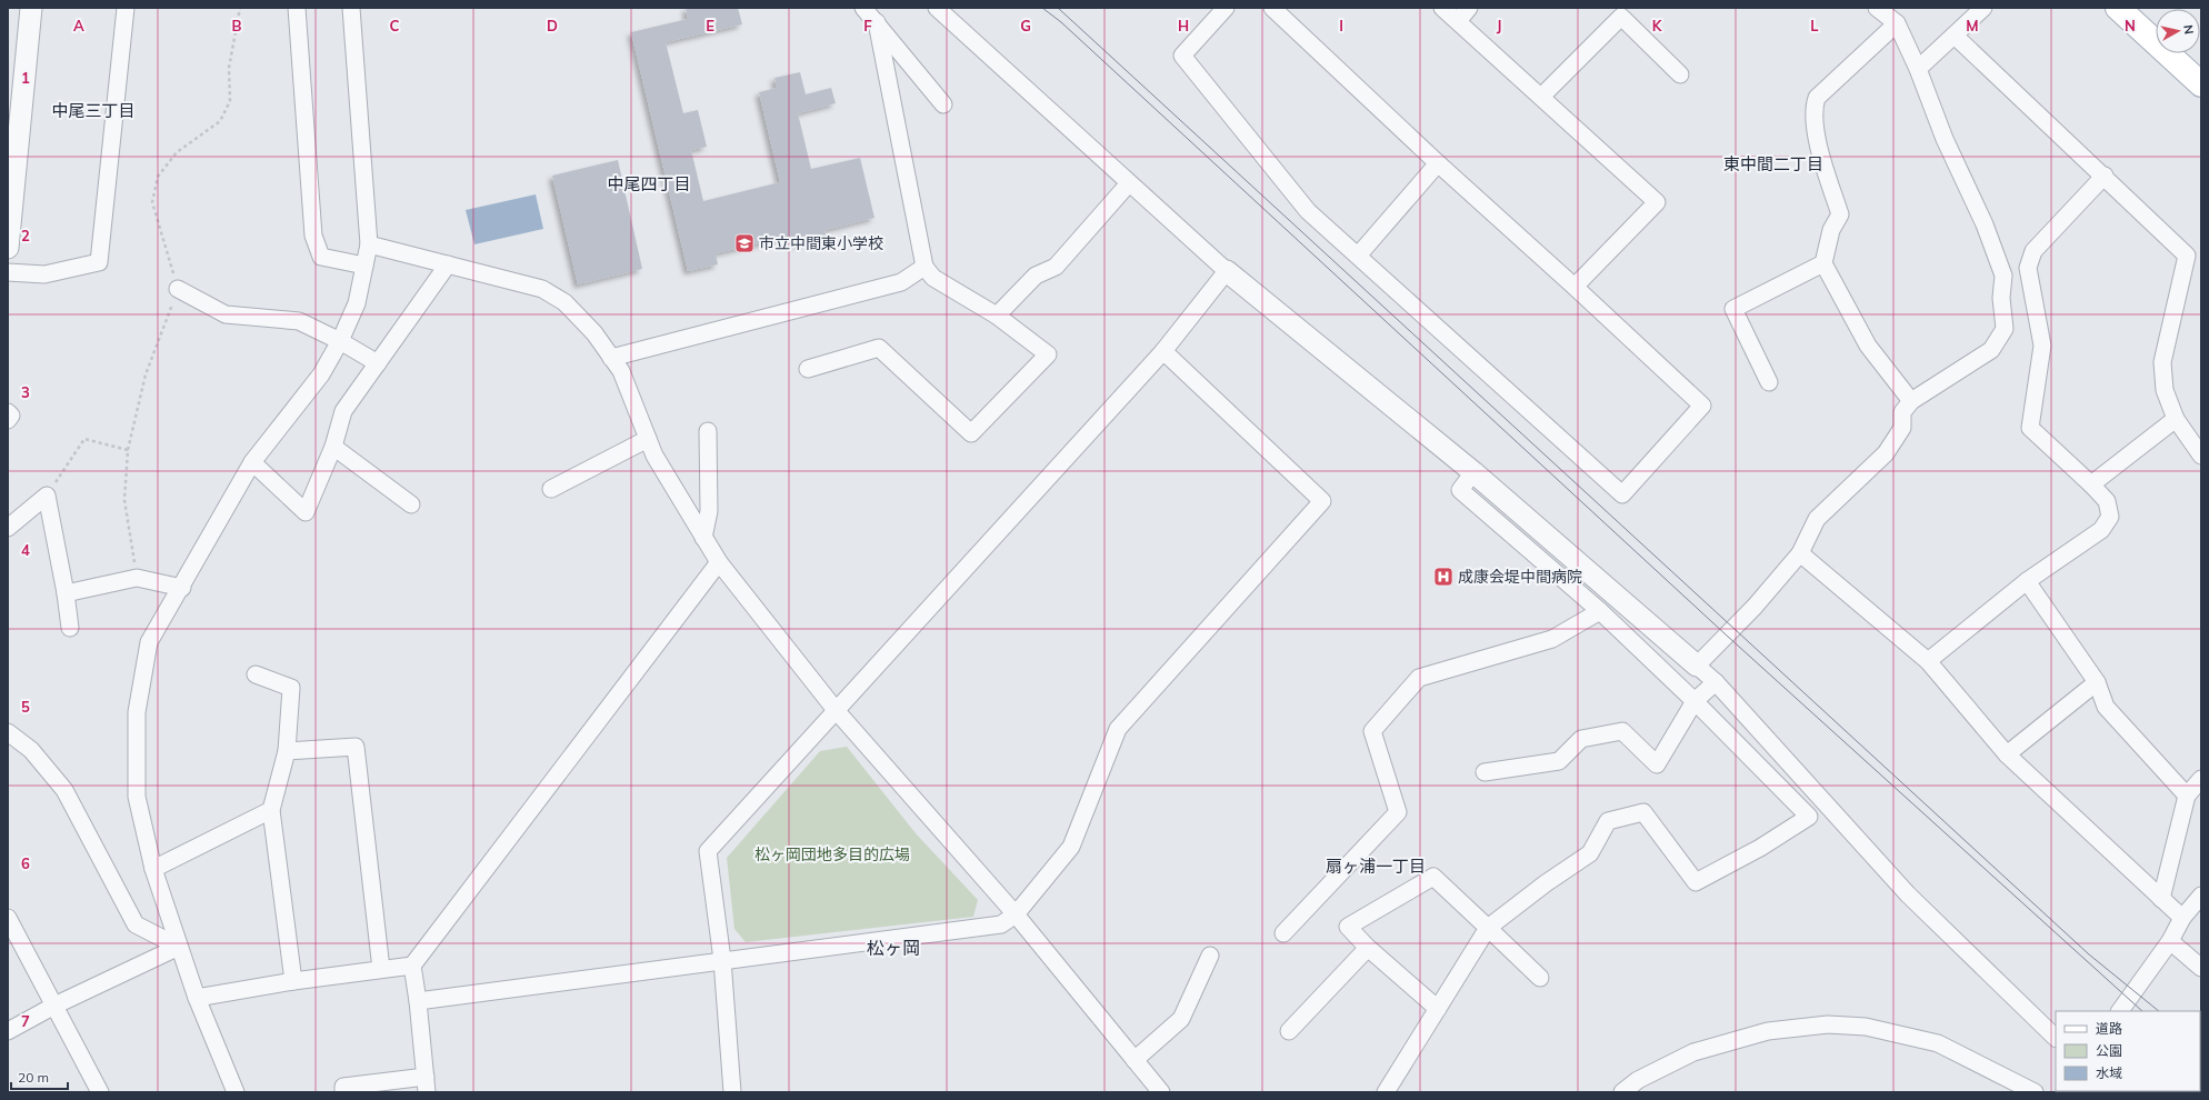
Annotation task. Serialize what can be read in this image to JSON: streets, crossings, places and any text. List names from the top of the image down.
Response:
{
  "districts": [
    "中尾三丁目",
    "東中間二丁目",
    "中尾四丁目",
    "扇ヶ浦一丁目",
    "松ヶ岡"
  ],
  "parks": ["松ヶ岡団地多目的広場"],
  "places": {
    "school or university": ["市立中間東小学校"],
    "hospital": ["成康会堤中間病院"]
  },
  "legend": ["道路", "公園", "水域"],
  "scale_bar": "20 m",
  "north": "right",
  "grid": {
    "columns": [
      "A",
      "B",
      "C",
      "D",
      "E",
      "F",
      "G",
      "H",
      "I",
      "J",
      "K",
      "L",
      "M",
      "N"
    ],
    "rows": [
      "1",
      "2",
      "3",
      "4",
      "5",
      "6",
      "7"
    ]
  }
}
